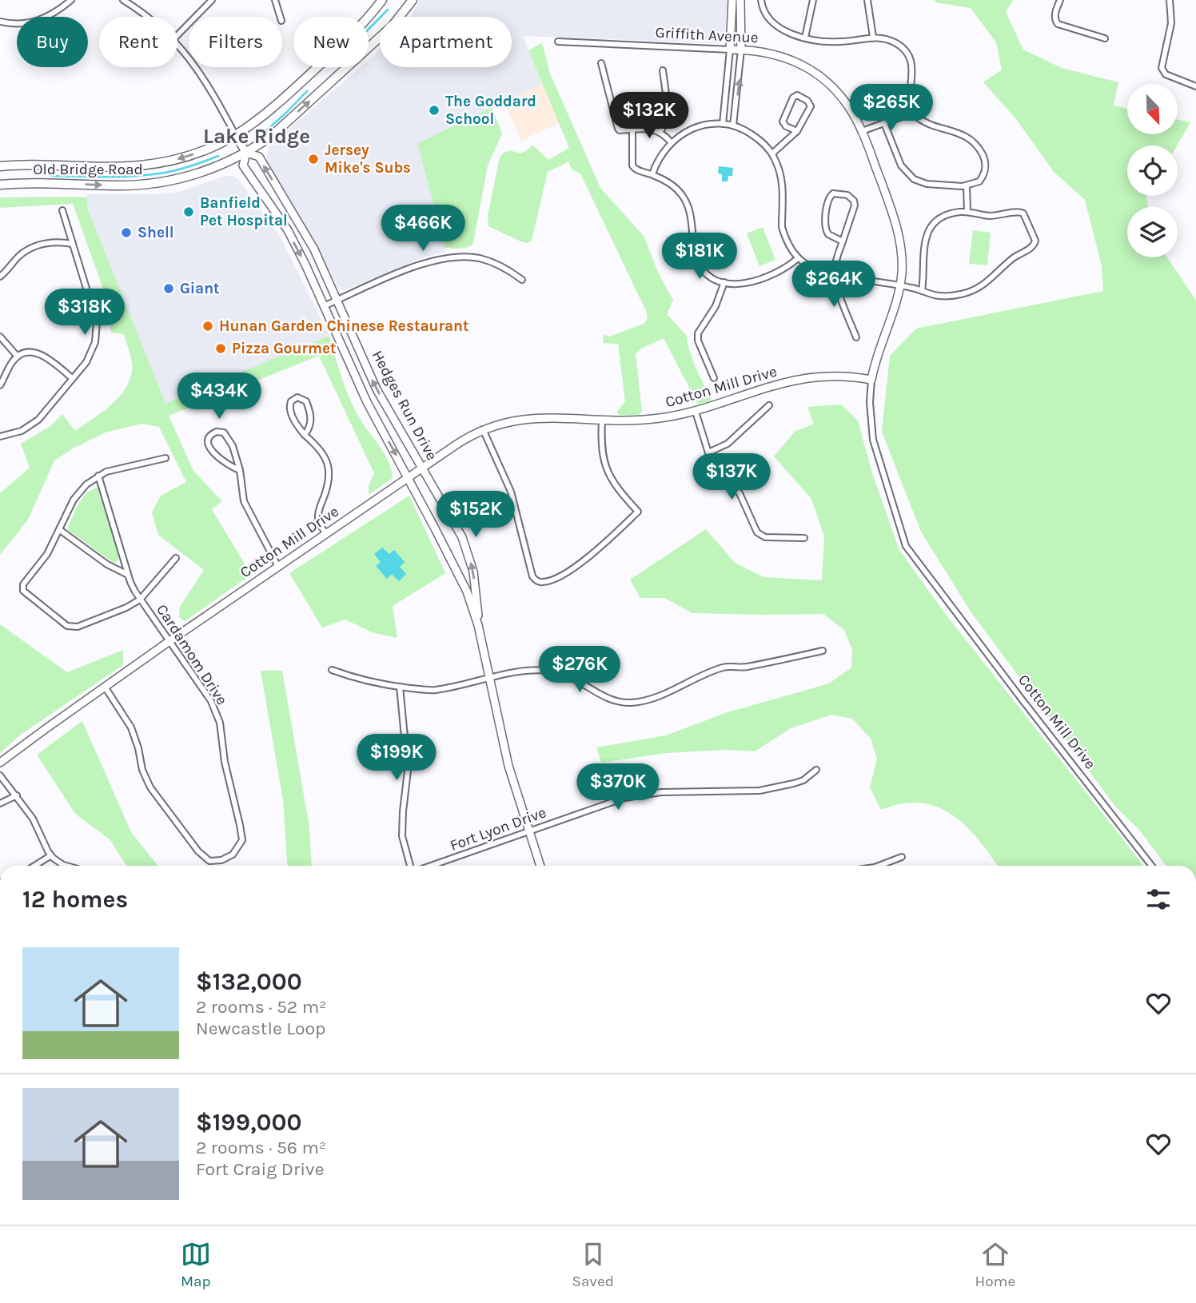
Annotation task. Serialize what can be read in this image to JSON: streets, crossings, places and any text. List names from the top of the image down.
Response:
{
  "streets": {
    "main road": ["Old Bridge Road"],
    "street": [
      "Griffith Avenue",
      "Cotton Mill Drive",
      "Hedges Run Drive",
      "Cardamom Drive",
      "Fort Lyon Drive"
    ]
  },
  "crossings": [
    ["Griffith Avenue", "Cotton Mill Drive"],
    ["Old Bridge Road", "Hedges Run Drive"],
    ["Cotton Mill Drive", "Hedges Run Drive"],
    ["Cotton Mill Drive", "Cardamom Drive"],
    ["Hedges Run Drive", "Fort Lyon Drive"]
  ],
  "districts": ["Lake Ridge"],
  "places": [
    "The Goddard School",
    "Jersey Mike's Subs",
    "Banfield Pet Hospital",
    "Shell",
    "Giant",
    "Hunan Garden Chinese Restaurant",
    "Pizza Gourmet"
  ],
  "north": "bottom right",
  "page": {
    "chip": [
      "Buy",
      "Rent",
      "Filters",
      "New",
      "Apartment"
    ],
    "price": [
      "$265K",
      "$132K",
      "$466K",
      "$181K",
      "$264K",
      "$318K",
      "$434K",
      "$137K",
      "$152K",
      "$276K",
      "$199K",
      "$370K"
    ],
    "heading": "12 homes",
    "list": [
      {
        "name": "$132,000",
        "note": "2 rooms · 52 m² · Newcastle Loop"
      },
      {
        "name": "$199,000",
        "note": "2 rooms · 56 m² · Fort Craig Drive"
      }
    ],
    "tabs": ["Map", "Saved", "Home"]
  }
}
